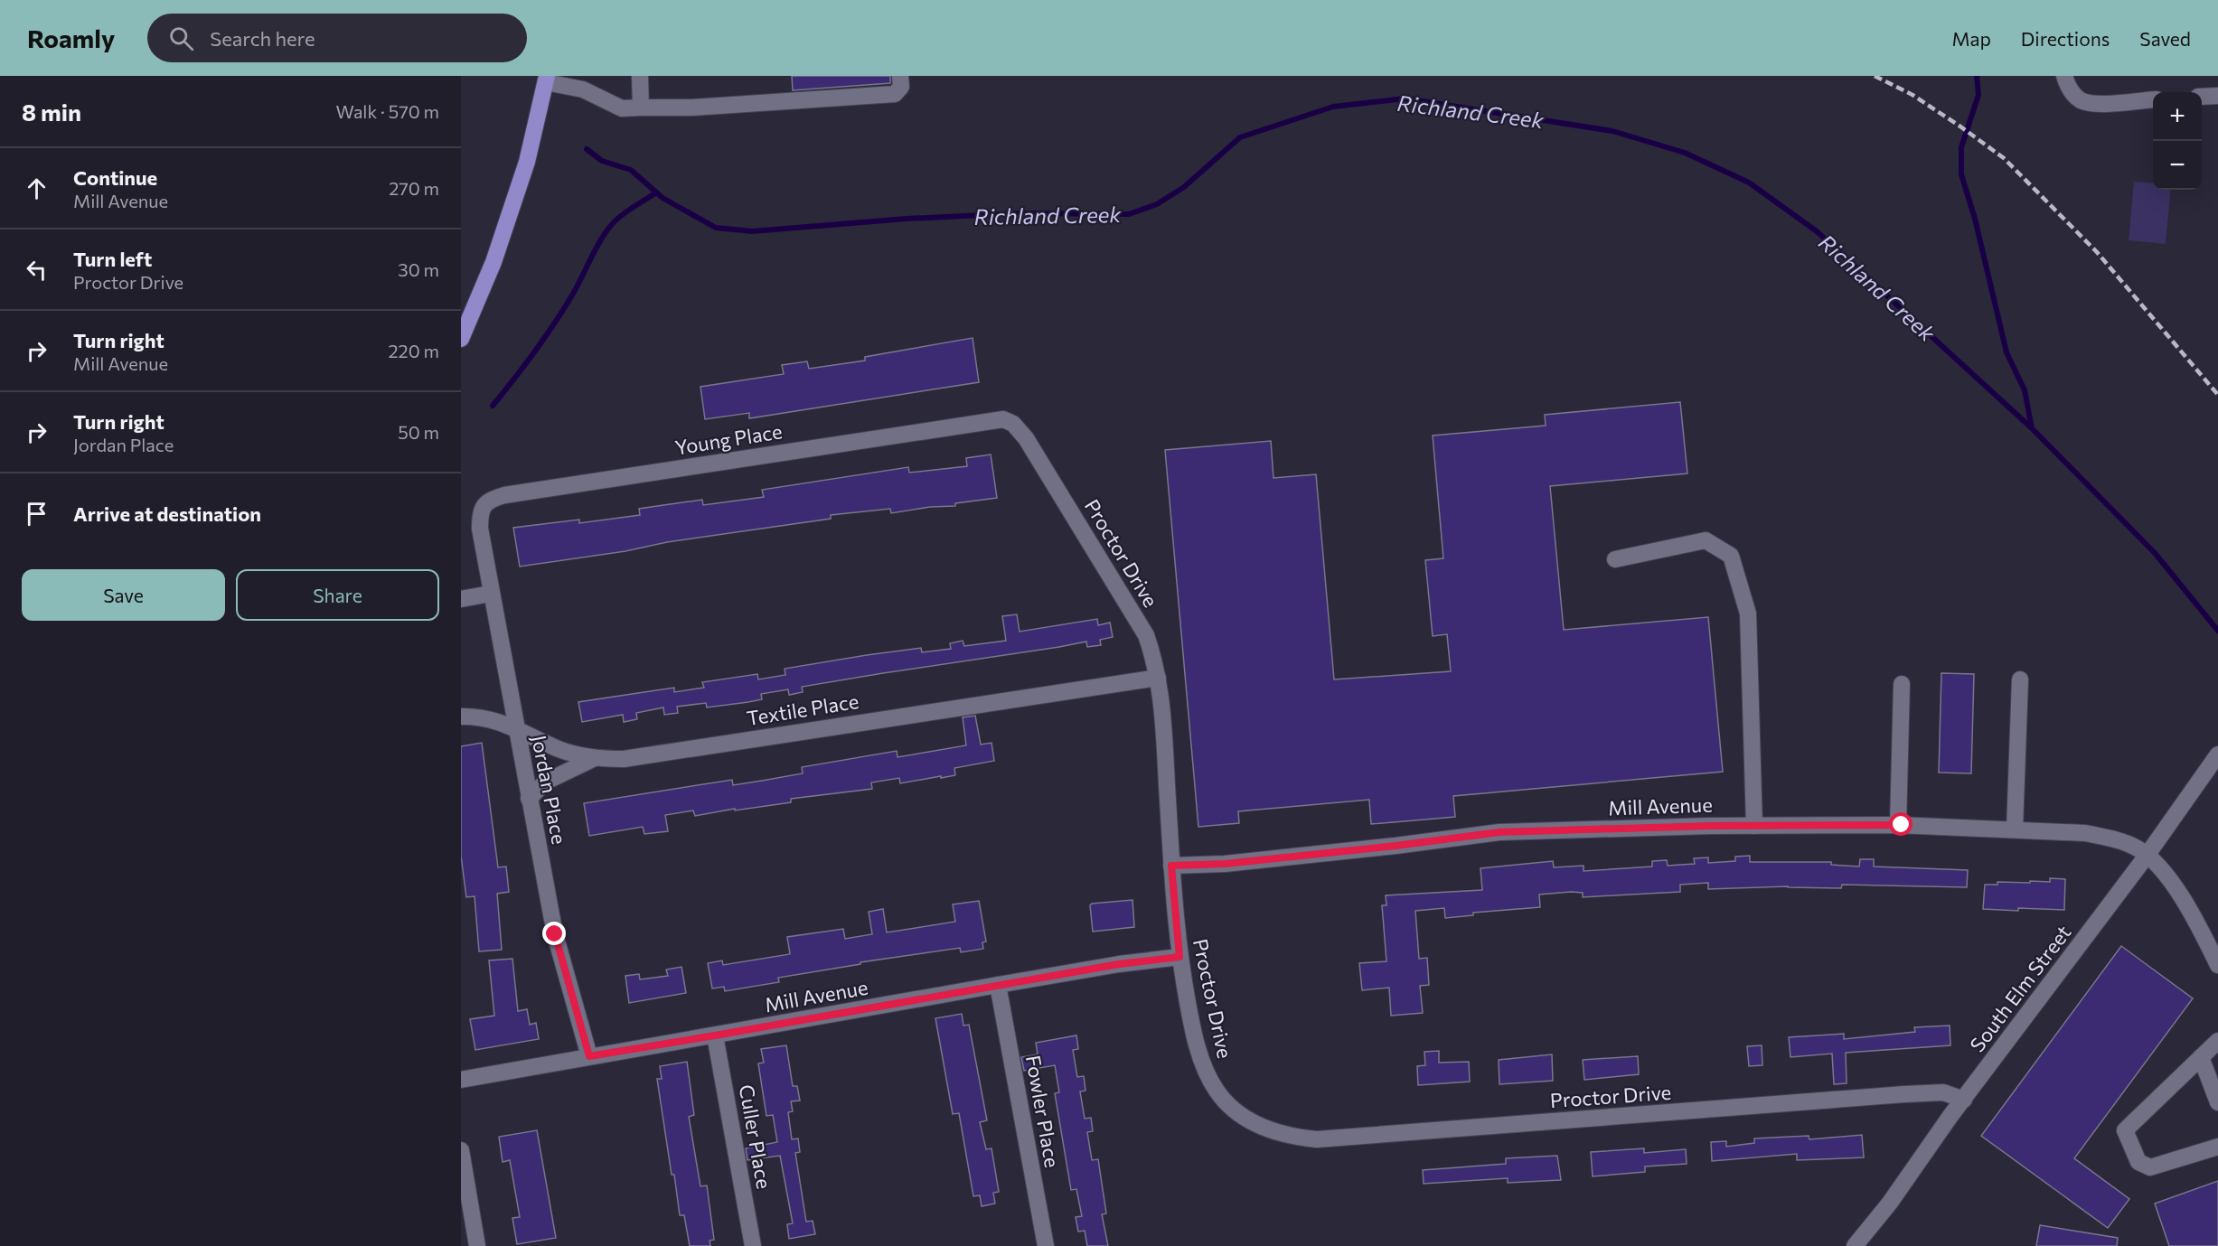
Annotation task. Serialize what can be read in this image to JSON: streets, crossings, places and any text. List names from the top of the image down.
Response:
{
  "streets": {
    "street": [
      "Young Place",
      "Proctor Drive",
      "Textile Place",
      "Jordan Place",
      "Mill Avenue",
      "South Elm Street",
      "Fowler Place",
      "Culler Place"
    ]
  },
  "crossings": [
    ["Young Place", "Proctor Drive"],
    ["Young Place", "Jordan Place"],
    ["Proctor Drive", "Textile Place"],
    ["Proctor Drive", "Mill Avenue"],
    ["Proctor Drive", "South Elm Street"],
    ["Textile Place", "Jordan Place"],
    ["Jordan Place", "Mill Avenue"],
    ["Mill Avenue", "South Elm Street"],
    ["Mill Avenue", "Fowler Place"],
    ["Mill Avenue", "Culler Place"]
  ],
  "water": ["Richland Creek"],
  "page": {
    "header": "Roamly",
    "search": "Search here",
    "nav": ["Map", "Directions", "Saved"],
    "heading": ["8 min", "Walk · 570 m"],
    "map_buttons": ["+", "−"],
    "list": [
      ["Continue", "Mill Avenue", "270 m"],
      ["Turn left", "Proctor Drive", "30 m"],
      ["Turn right", "Mill Avenue", "220 m"],
      ["Turn right", "Jordan Place", "50 m"],
      "Arrive at destination"
    ],
    "buttons": ["Save", "Share"]
  }
}
